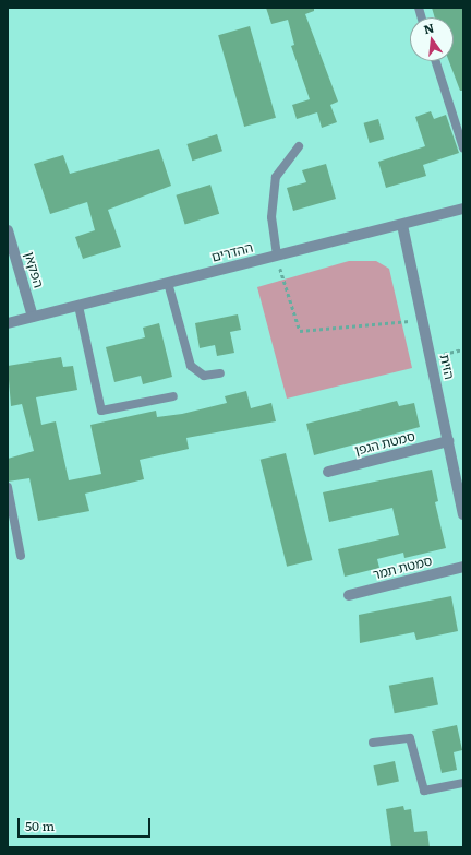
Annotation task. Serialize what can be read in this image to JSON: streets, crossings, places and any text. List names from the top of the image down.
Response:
{
  "streets": {
    "street": [
      "ההדרים",
      "הפקאן",
      "הזית",
      "סמטת הגפן",
      "סמטת תמר"
    ]
  },
  "crossings": [
    ["ההדרים", "הפקאן"],
    ["ההדרים", "הזית"],
    ["הזית", "סמטת הגפן"]
  ],
  "scale_bar": "50 m",
  "north": "top"
}
